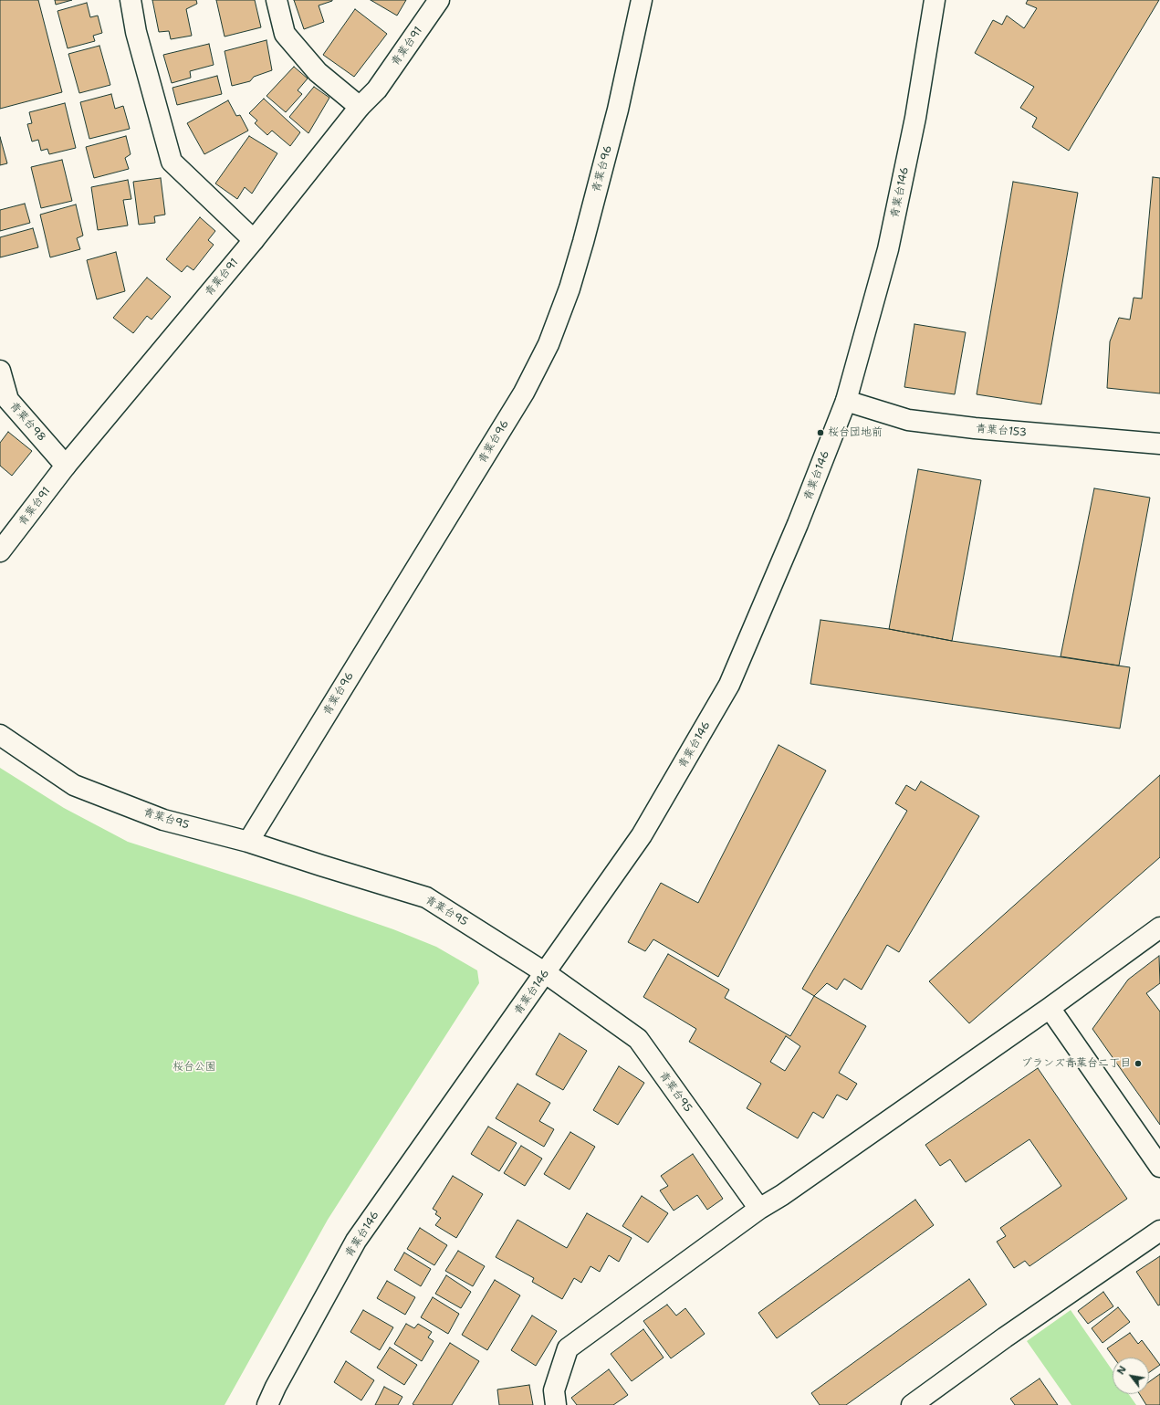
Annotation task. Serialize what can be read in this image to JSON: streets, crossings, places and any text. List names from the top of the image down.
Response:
{
  "streets": {
    "street": [
      "青葉台91",
      "青葉台96",
      "青葉台146",
      "青葉台98",
      "青葉台153",
      "青葉台95"
    ]
  },
  "crossings": [
    ["青葉台91", "青葉台98"],
    ["青葉台96", "青葉台95"],
    ["青葉台146", "青葉台153"],
    ["青葉台146", "青葉台95"]
  ],
  "parks": ["桜台公園"],
  "places": ["桜台団地前", "ブランズ青葉台二丁目"],
  "north": "top left"
}
